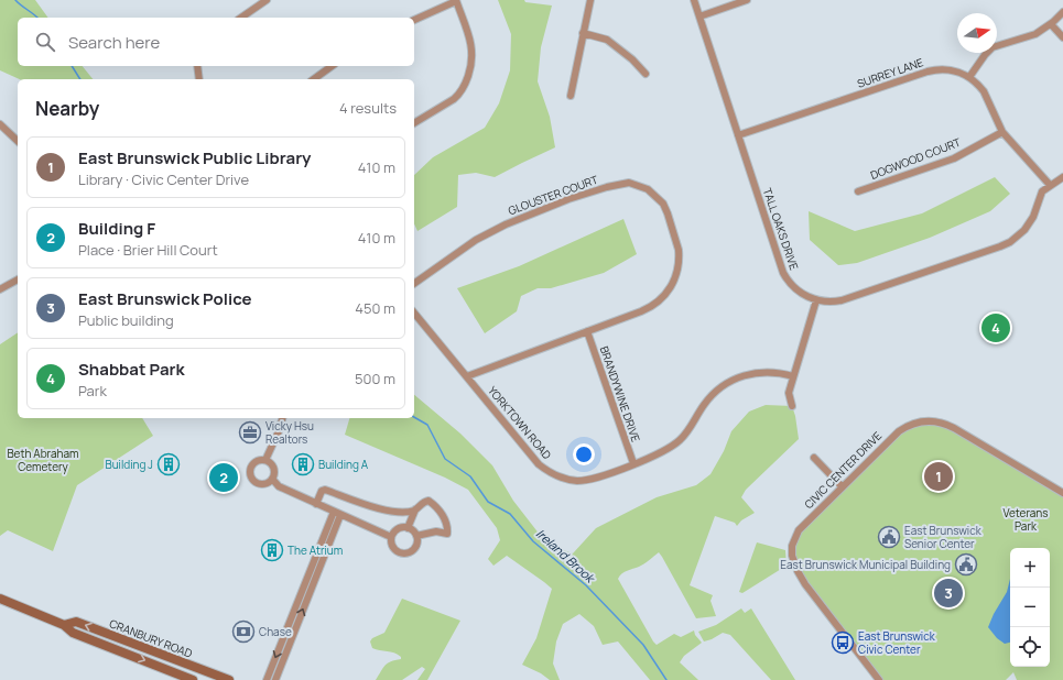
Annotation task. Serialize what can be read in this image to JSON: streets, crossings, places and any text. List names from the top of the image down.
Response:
{
  "streets": {
    "main road": ["CRANBURY ROAD"],
    "street": [
      "SURREY LANE",
      "DOGWOOD COURT",
      "GLOUSTER COURT",
      "TALL OAKS DRIVE",
      "BRANDYWINE DRIVE",
      "YORKTOWN ROAD",
      "CIVIC CENTER DRIVE"
    ]
  },
  "crossings": [
    ["SURREY LANE", "DOGWOOD COURT"],
    ["SURREY LANE", "TALL OAKS DRIVE"],
    ["GLOUSTER COURT", "BRANDYWINE DRIVE"],
    ["GLOUSTER COURT", "YORKTOWN ROAD"],
    ["BRANDYWINE DRIVE", "YORKTOWN ROAD"]
  ],
  "water": ["Ireland Brook"],
  "parks": ["Beth Abraham Cemetery", "Veterans Park"],
  "places": {
    "office": ["Vicky Hsu Realtors"],
    "building": ["Building J", "Building A", "The Atrium"],
    "public building": ["East Brunswick Senior Center", "East Brunswick Municipal Building"],
    "bank": ["Chase"],
    "bus stop": ["East Brunswick Civic Center"]
  },
  "north": "right",
  "page": {
    "search": "Search here",
    "heading": ["Nearby", "4 results"],
    "list": [
      {
        "mark": "1",
        "name": "East Brunswick Public Library",
        "note": "Library · Civic Center Drive",
        "value": "410 m"
      },
      {
        "mark": "2",
        "name": "Building F",
        "note": "Place · Brier Hill Court",
        "value": "410 m"
      },
      {
        "mark": "3",
        "name": "East Brunswick Police",
        "note": "Public building",
        "value": "450 m"
      },
      {
        "mark": "4",
        "name": "Shabbat Park",
        "note": "Park",
        "value": "500 m"
      }
    ],
    "pins": [
      "4",
      "1",
      "2",
      "3"
    ],
    "map_buttons": ["+", "−"]
  }
}
